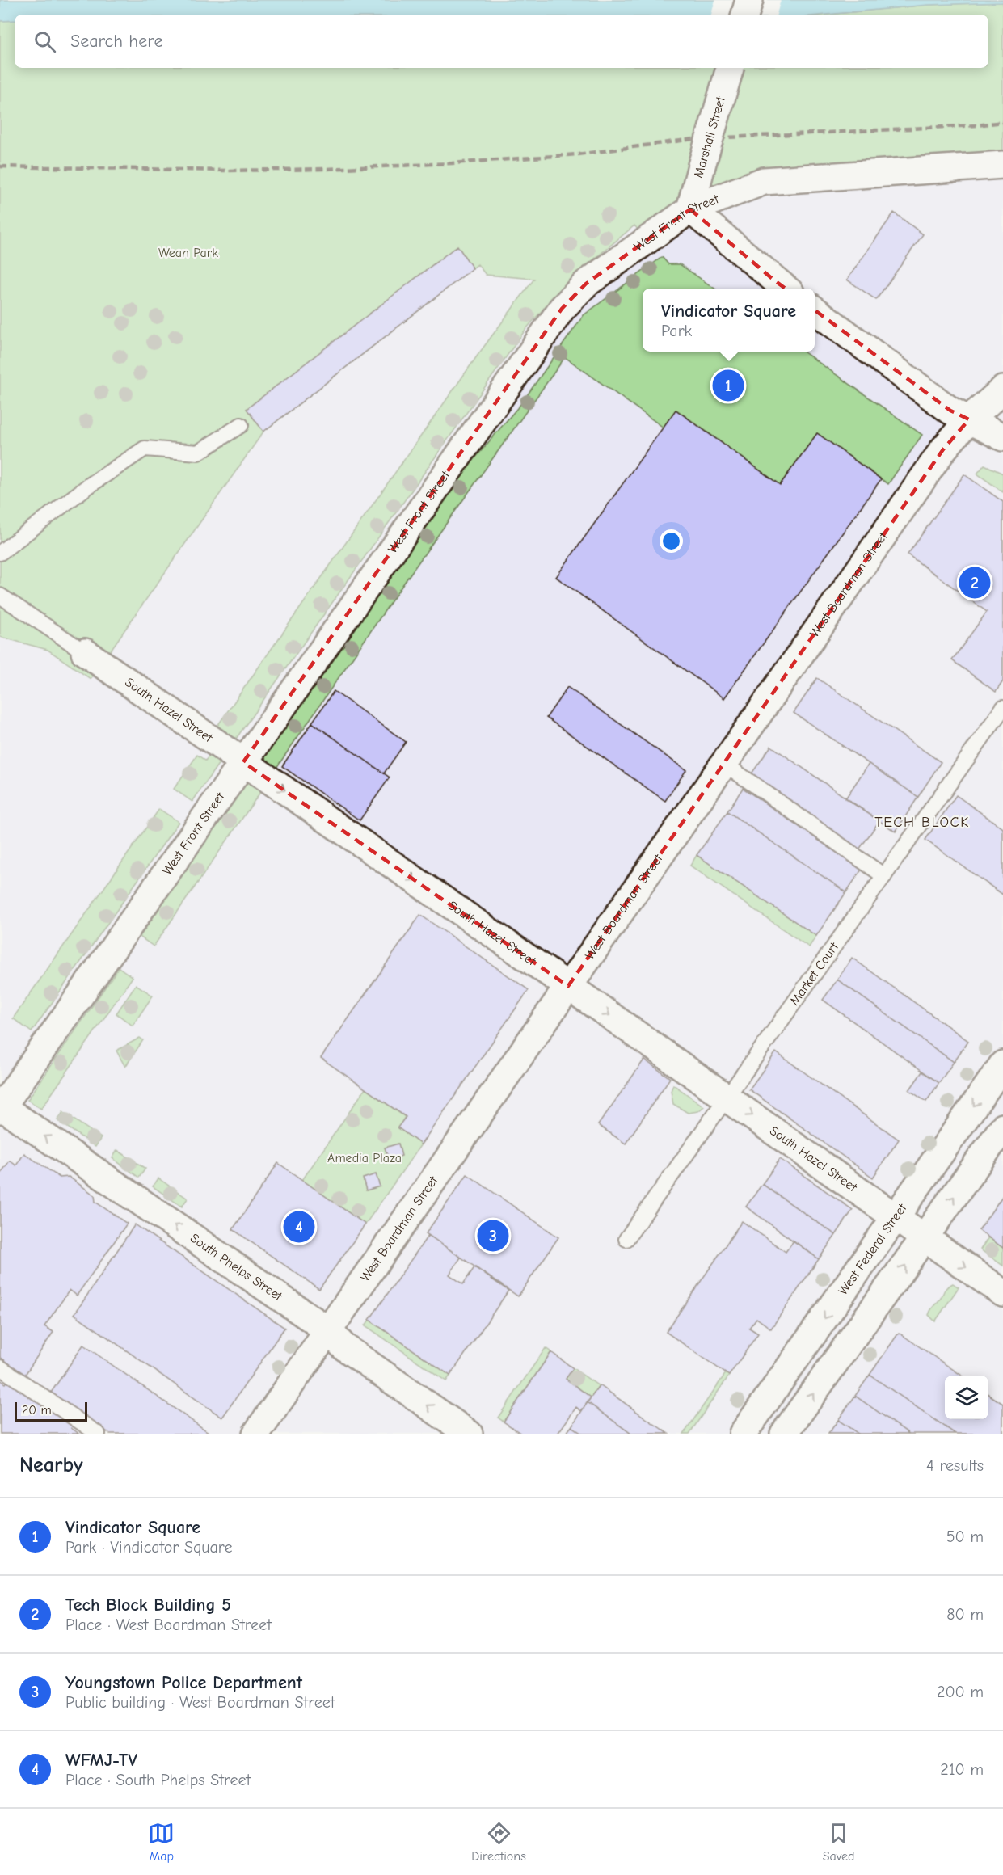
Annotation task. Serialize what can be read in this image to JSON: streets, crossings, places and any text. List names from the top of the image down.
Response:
{
  "streets": {
    "street": [
      "Marshall Street",
      "West Front Street",
      "West Boardman Street",
      "South Hazel Street",
      "West Federal Street",
      "South Phelps Street"
    ],
    "lane": ["Market Court"]
  },
  "crossings": [
    ["Marshall Street", "West Front Street"],
    ["West Front Street", "South Hazel Street"],
    ["West Front Street", "South Phelps Street"],
    ["West Boardman Street", "South Hazel Street"],
    ["West Boardman Street", "South Phelps Street"],
    ["South Hazel Street", "Market Court"],
    ["South Hazel Street", "West Federal Street"]
  ],
  "one_way": ["South Hazel Street", "South Phelps Street"],
  "districts": ["TECH BLOCK"],
  "parks": ["Wean Park", "Amedia Plaza"],
  "scale_bar": "20 m",
  "page": {
    "search": "Search here",
    "popup": ["Vindicator Square", "Park"],
    "pins": [
      "1",
      "2",
      "4",
      "3"
    ],
    "scale": "20 m",
    "heading": ["Nearby", "4 results"],
    "list": [
      {
        "mark": "1",
        "name": "Vindicator Square",
        "note": "Park · Vindicator Square",
        "value": "50 m"
      },
      {
        "mark": "2",
        "name": "Tech Block Building 5",
        "note": "Place · West Boardman Street",
        "value": "80 m"
      },
      {
        "mark": "3",
        "name": "Youngstown Police Department",
        "note": "Public building · West Boardman Street",
        "value": "200 m"
      },
      {
        "mark": "4",
        "name": "WFMJ-TV",
        "note": "Place · South Phelps Street",
        "value": "210 m"
      }
    ],
    "nav": ["Map", "Directions", "Saved"]
  }
}
